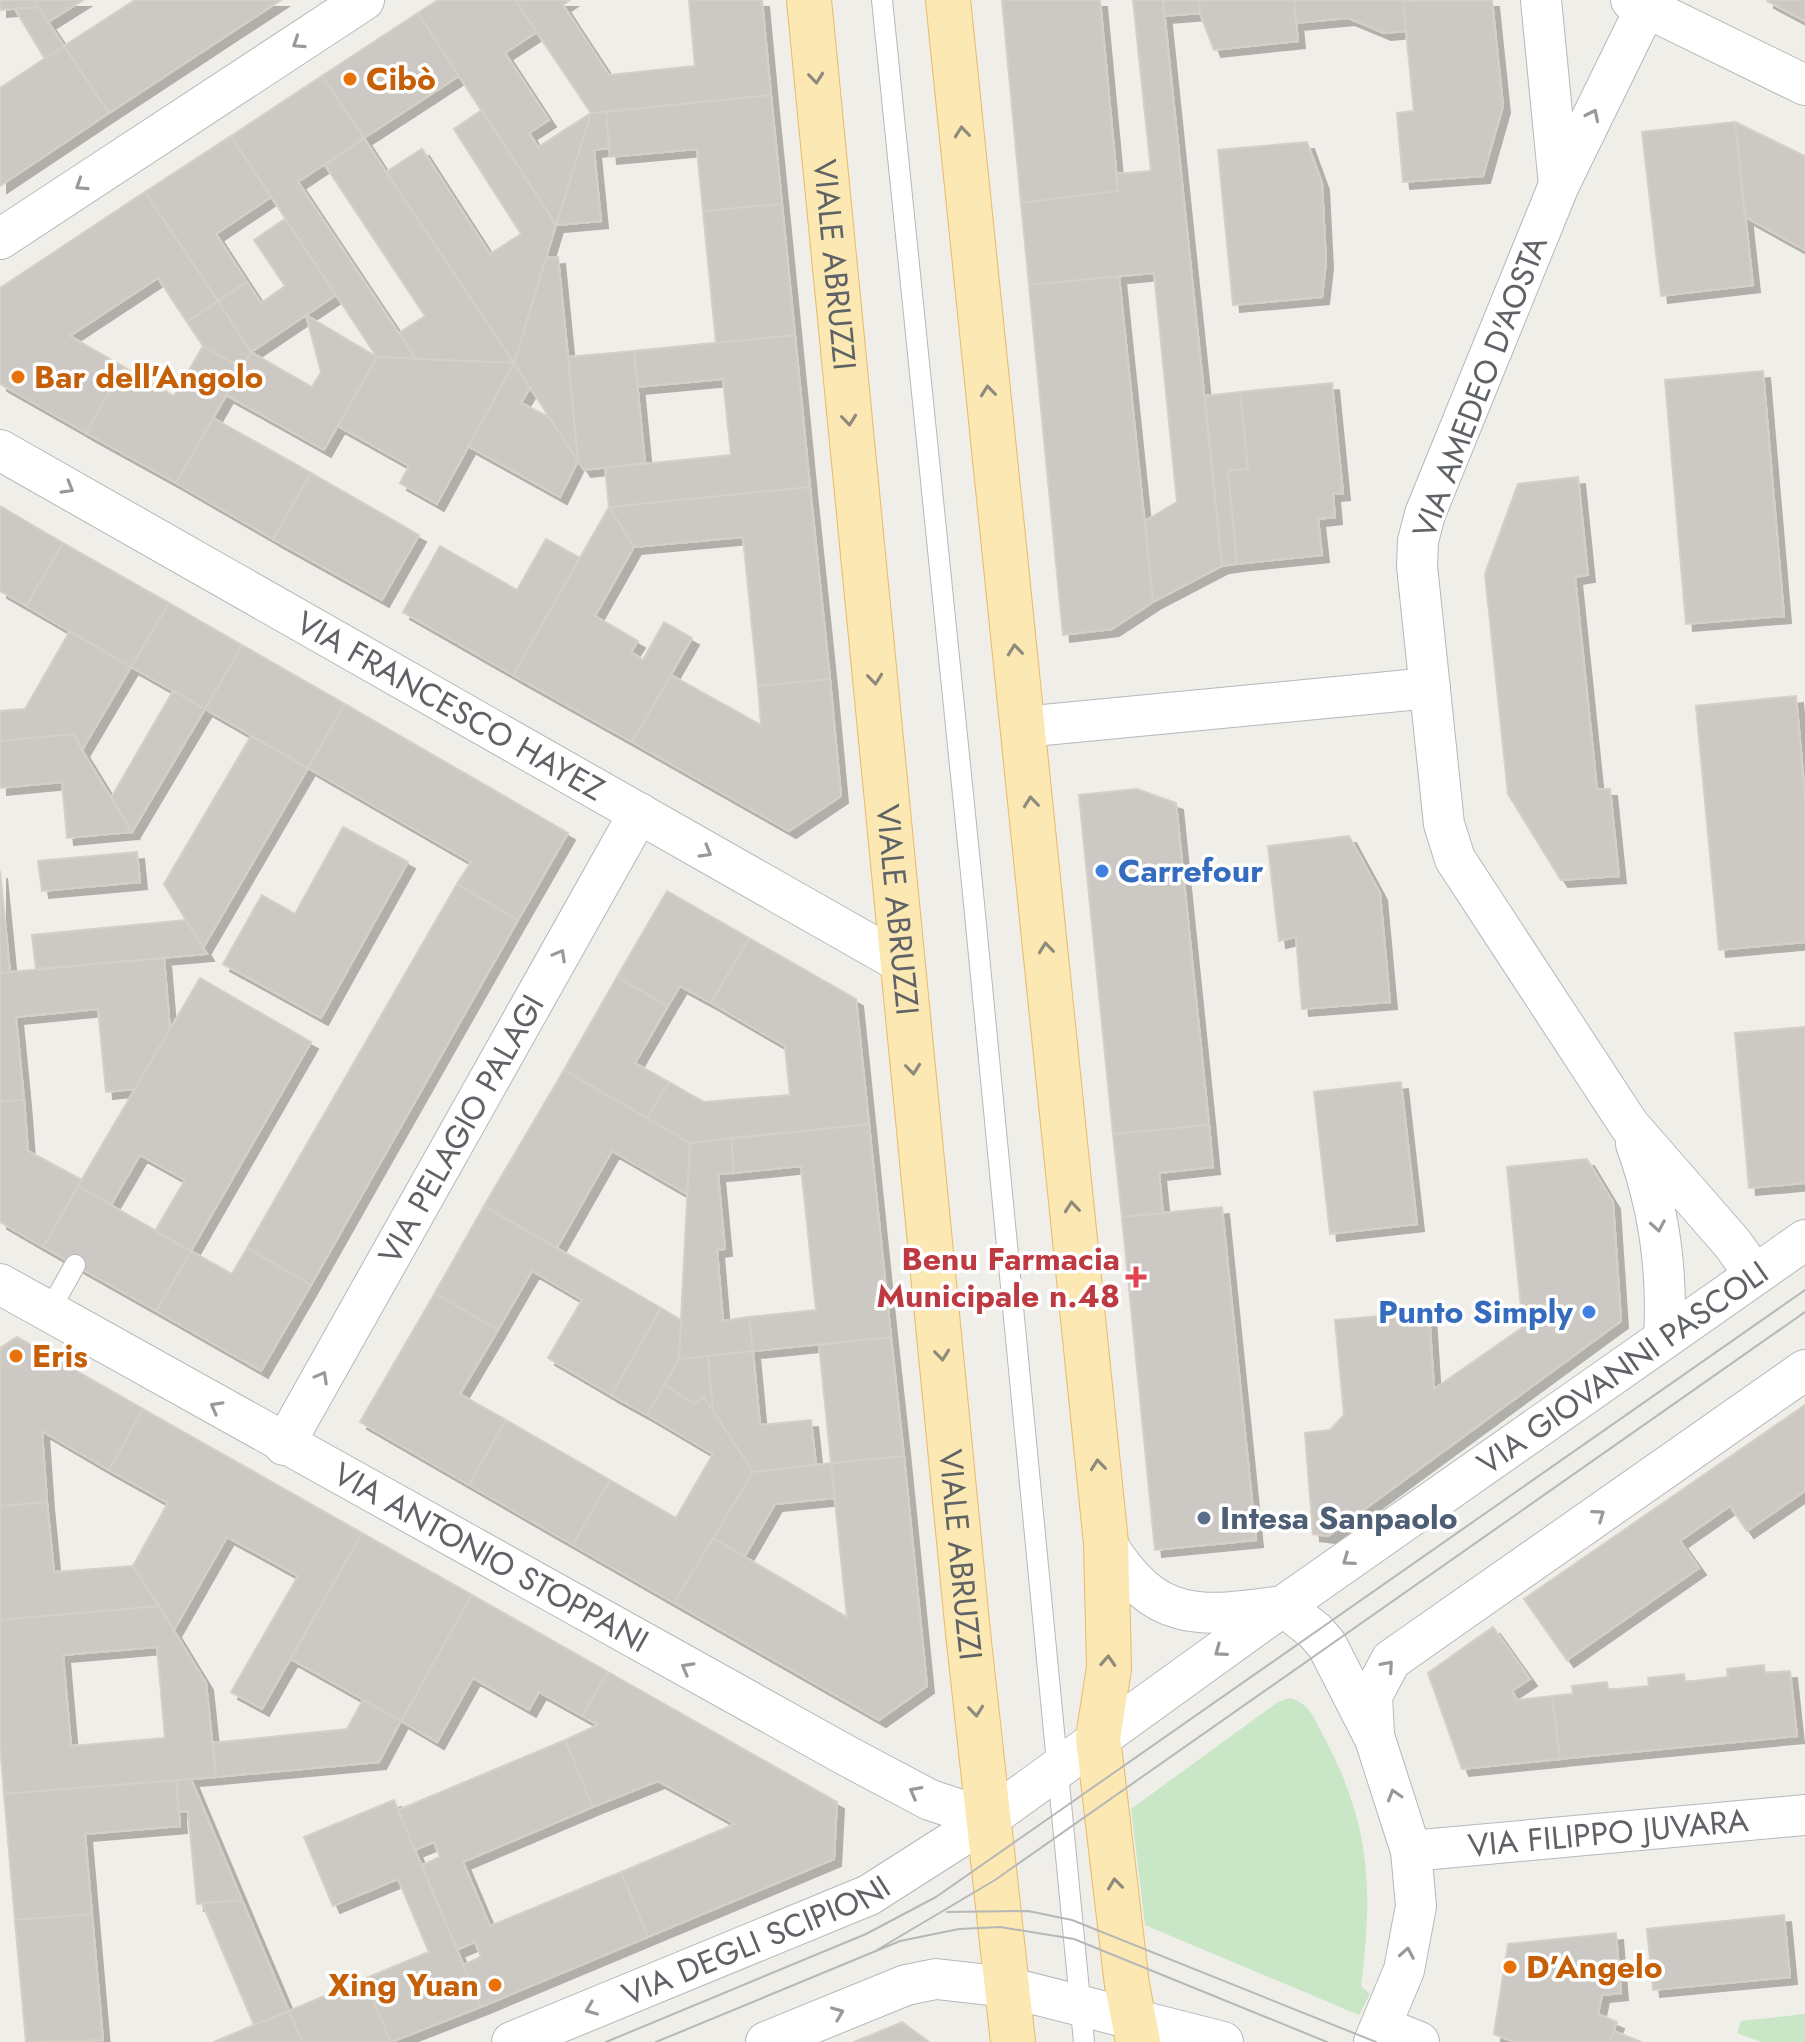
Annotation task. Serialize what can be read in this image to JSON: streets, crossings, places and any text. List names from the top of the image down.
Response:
{
  "streets": {
    "main road": ["VIALE ABRUZZI"],
    "street": [
      "VIA AMEDEO D'AOSTA",
      "VIA FRANCESCO HAYEZ",
      "VIA PELAGIO PALAGI",
      "VIA GIOVANNI PASCOLI",
      "VIA ANTONIO STOPPANI",
      "VIA FILIPPO JUVARA",
      "VIA DEGLI SCIPIONI"
    ]
  },
  "crossings": [
    ["VIALE ABRUZZI", "VIA FRANCESCO HAYEZ"],
    ["VIALE ABRUZZI", "VIA ANTONIO STOPPANI"],
    ["VIALE ABRUZZI", "VIA DEGLI SCIPIONI"],
    ["VIA AMEDEO D'AOSTA", "VIA GIOVANNI PASCOLI"],
    ["VIA FRANCESCO HAYEZ", "VIA PELAGIO PALAGI"],
    ["VIA PELAGIO PALAGI", "VIA ANTONIO STOPPANI"],
    ["VIA GIOVANNI PASCOLI", "VIA DEGLI SCIPIONI"],
    ["VIA ANTONIO STOPPANI", "VIA DEGLI SCIPIONI"]
  ],
  "one_way": ["VIA FRANCESCO HAYEZ", "VIA PELAGIO PALAGI", "VIA ANTONIO STOPPANI"],
  "places": {
    "other": [
      "Cibò",
      "Bar dell'Angolo",
      "Carrefour",
      "Punto Simply",
      "Eris",
      "Intesa Sanpaolo",
      "D’Angelo",
      "Xing Yuan"
    ],
    "health": ["Benu Farmacia Municipale n.48"]
  }
}
